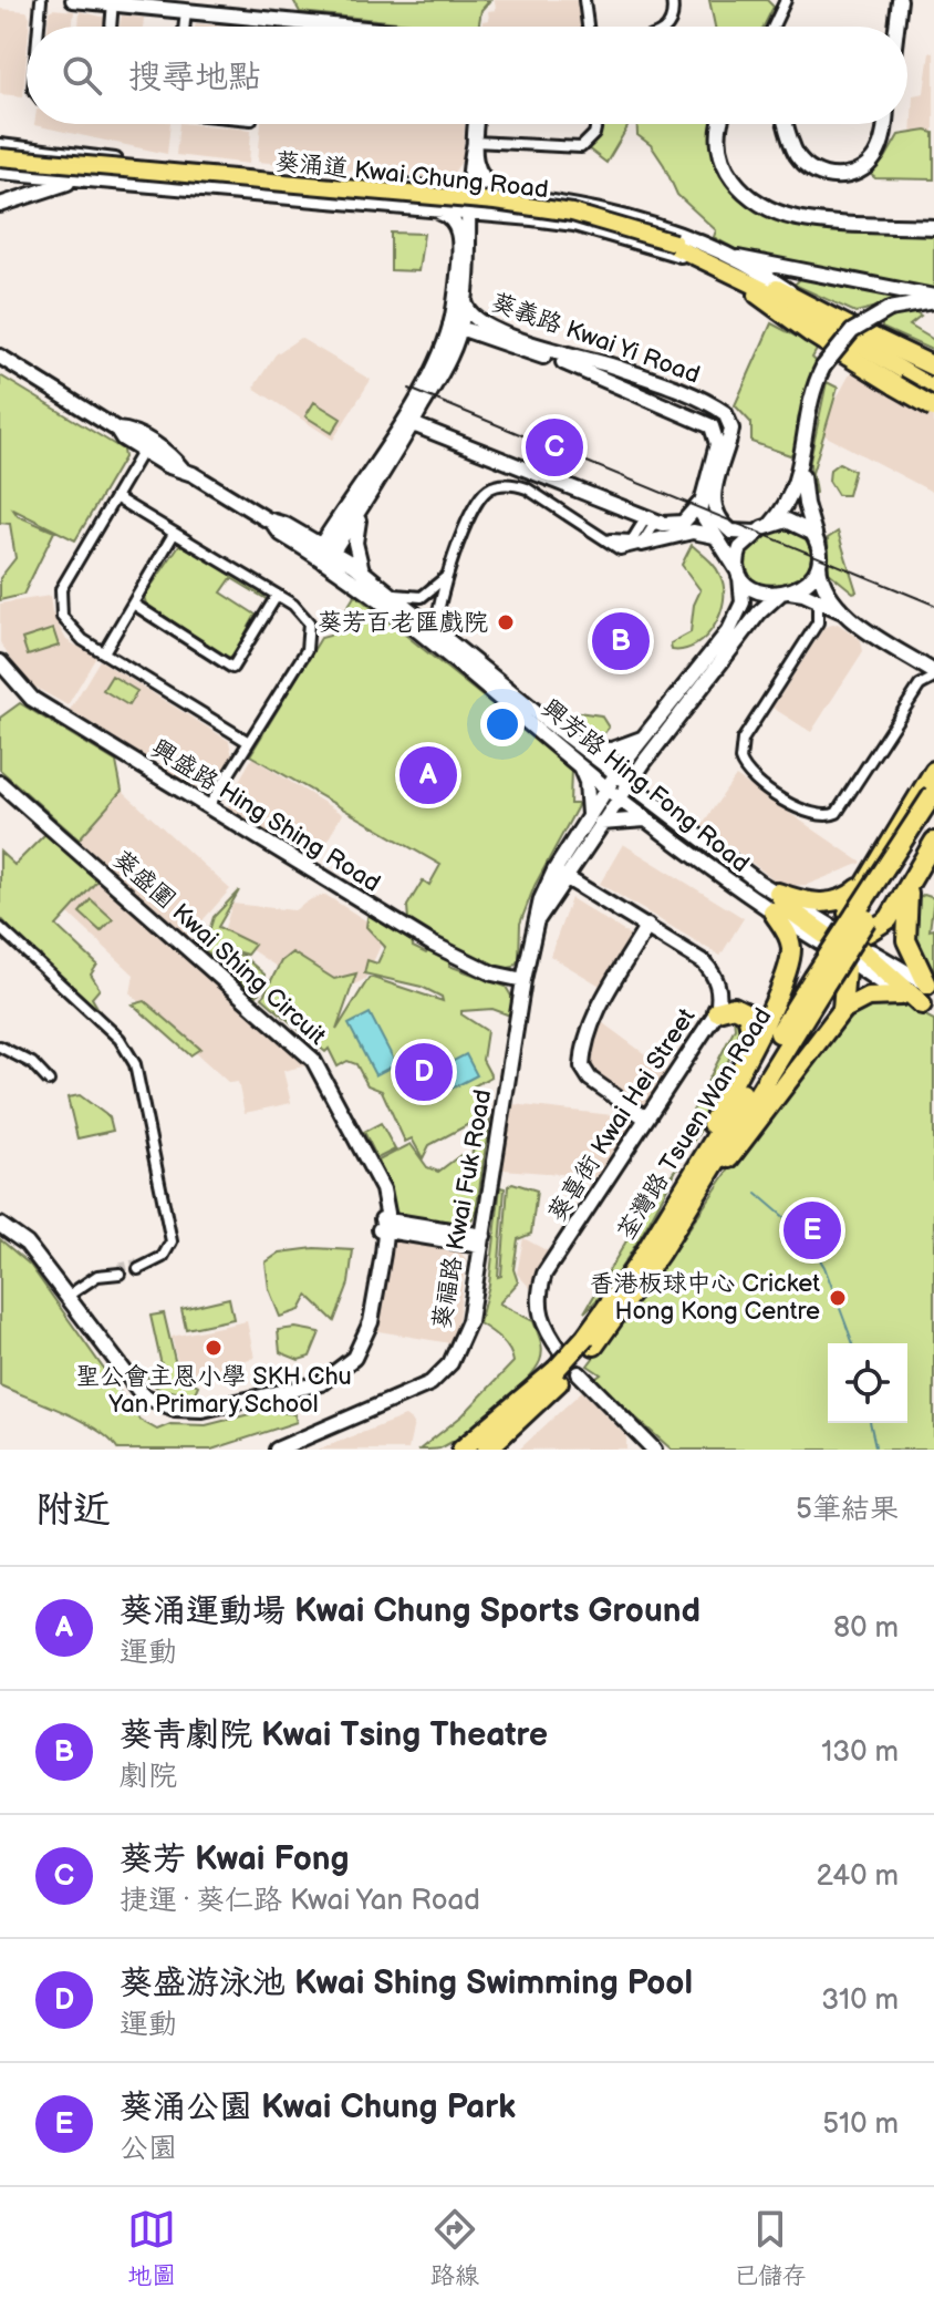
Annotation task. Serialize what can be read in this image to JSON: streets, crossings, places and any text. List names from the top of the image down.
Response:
{
  "streets": {
    "highway": ["荃灣路 Tsuen Wan Road"],
    "main road": [
      "葵涌道 Kwai Chung Road",
      "葵義路 Kwai Yi Road",
      "興芳路 Hing Fong Road",
      "興盛路 Hing Shing Road",
      "葵盛圍 Kwai Shing Circuit",
      "葵喜街 Kwai Hei Street",
      "葵福路 Kwai Fuk Road"
    ]
  },
  "crossings": [
    ["葵義路 Kwai Yi Road", "葵福路 Kwai Fuk Road"],
    ["興芳路 Hing Fong Road", "葵福路 Kwai Fuk Road"],
    ["興盛路 Hing Shing Road", "葵福路 Kwai Fuk Road"],
    ["葵喜街 Kwai Hei Street", "荃灣路 Tsuen Wan Road"],
    ["葵喜街 Kwai Hei Street", "葵福路 Kwai Fuk Road"]
  ],
  "places": ["葵芳百老匯戲院", "香港板球中心 Cricket Hong Kong Centre", "聖公會主恩小學 SKH Chu Yan Primary School"],
  "page": {
    "search": "搜尋地點",
    "pins": [
      "C",
      "B",
      "A",
      "D",
      "E"
    ],
    "heading": ["附近", "5筆結果"],
    "list": [
      {
        "mark": "A",
        "name": "葵涌運動場 Kwai Chung Sports Ground",
        "note": "運動",
        "value": "80 m"
      },
      {
        "mark": "B",
        "name": "葵青劇院 Kwai Tsing Theatre",
        "note": "劇院",
        "value": "130 m"
      },
      {
        "mark": "C",
        "name": "葵芳 Kwai Fong",
        "note": "捷運 · 葵仁路 Kwai Yan Road",
        "value": "240 m"
      },
      {
        "mark": "D",
        "name": "葵盛游泳池 Kwai Shing Swimming Pool",
        "note": "運動",
        "value": "310 m"
      },
      {
        "mark": "E",
        "name": "葵涌公園 Kwai Chung Park",
        "note": "公園",
        "value": "510 m"
      }
    ],
    "nav": ["地圖", "路線", "已儲存"]
  }
}
